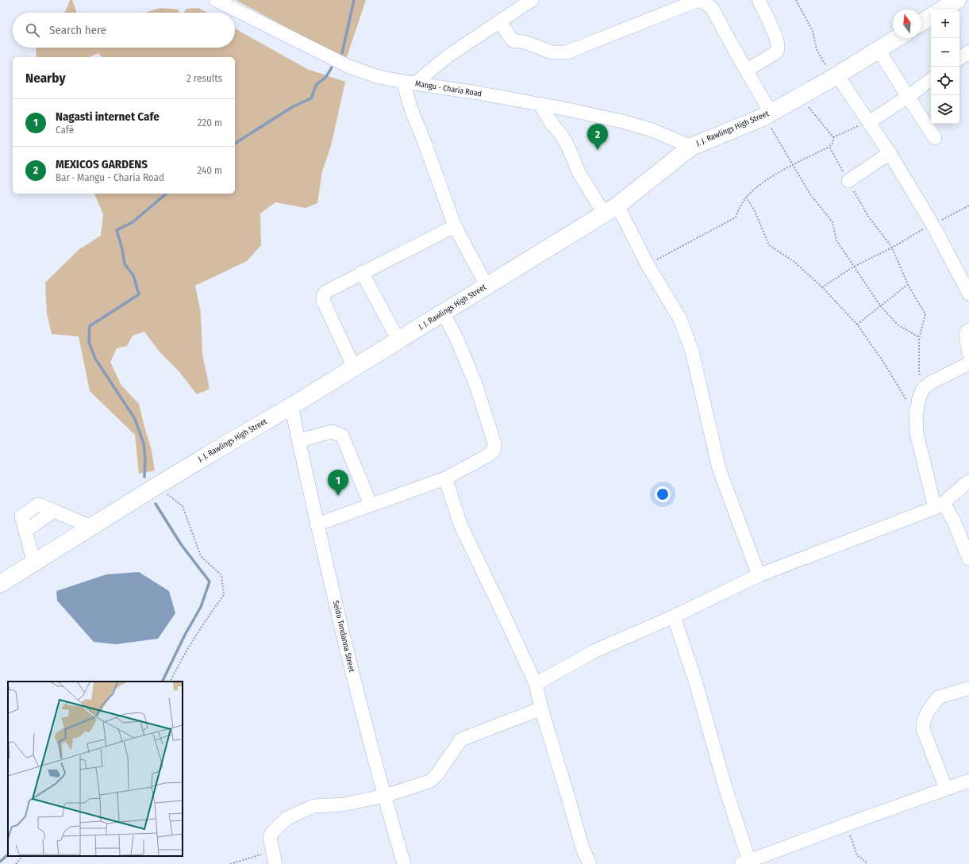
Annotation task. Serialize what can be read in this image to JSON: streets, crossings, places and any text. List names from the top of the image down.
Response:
{
  "streets": {
    "main road": ["J. J. Rawlings High Street"],
    "street": ["Mangu - Charia Road", "Seidu Tendanna Street"]
  },
  "crossings": [
    ["Mangu - Charia Road", "J. J. Rawlings High Street"],
    ["J. J. Rawlings High Street", "Seidu Tendanna Street"]
  ],
  "north": "top",
  "page": {
    "map_buttons": ["+", "−"],
    "search": "Search here",
    "heading": ["Nearby", "2 results"],
    "list": [
      {
        "mark": "1",
        "name": "Nagasti internet Cafe",
        "note": "Café",
        "value": "220 m"
      },
      {
        "mark": "2",
        "name": "MEXICOS GARDENS",
        "note": "Bar · Mangu - Charia Road",
        "value": "240 m"
      }
    ],
    "pins": ["2", "1"]
  }
}
